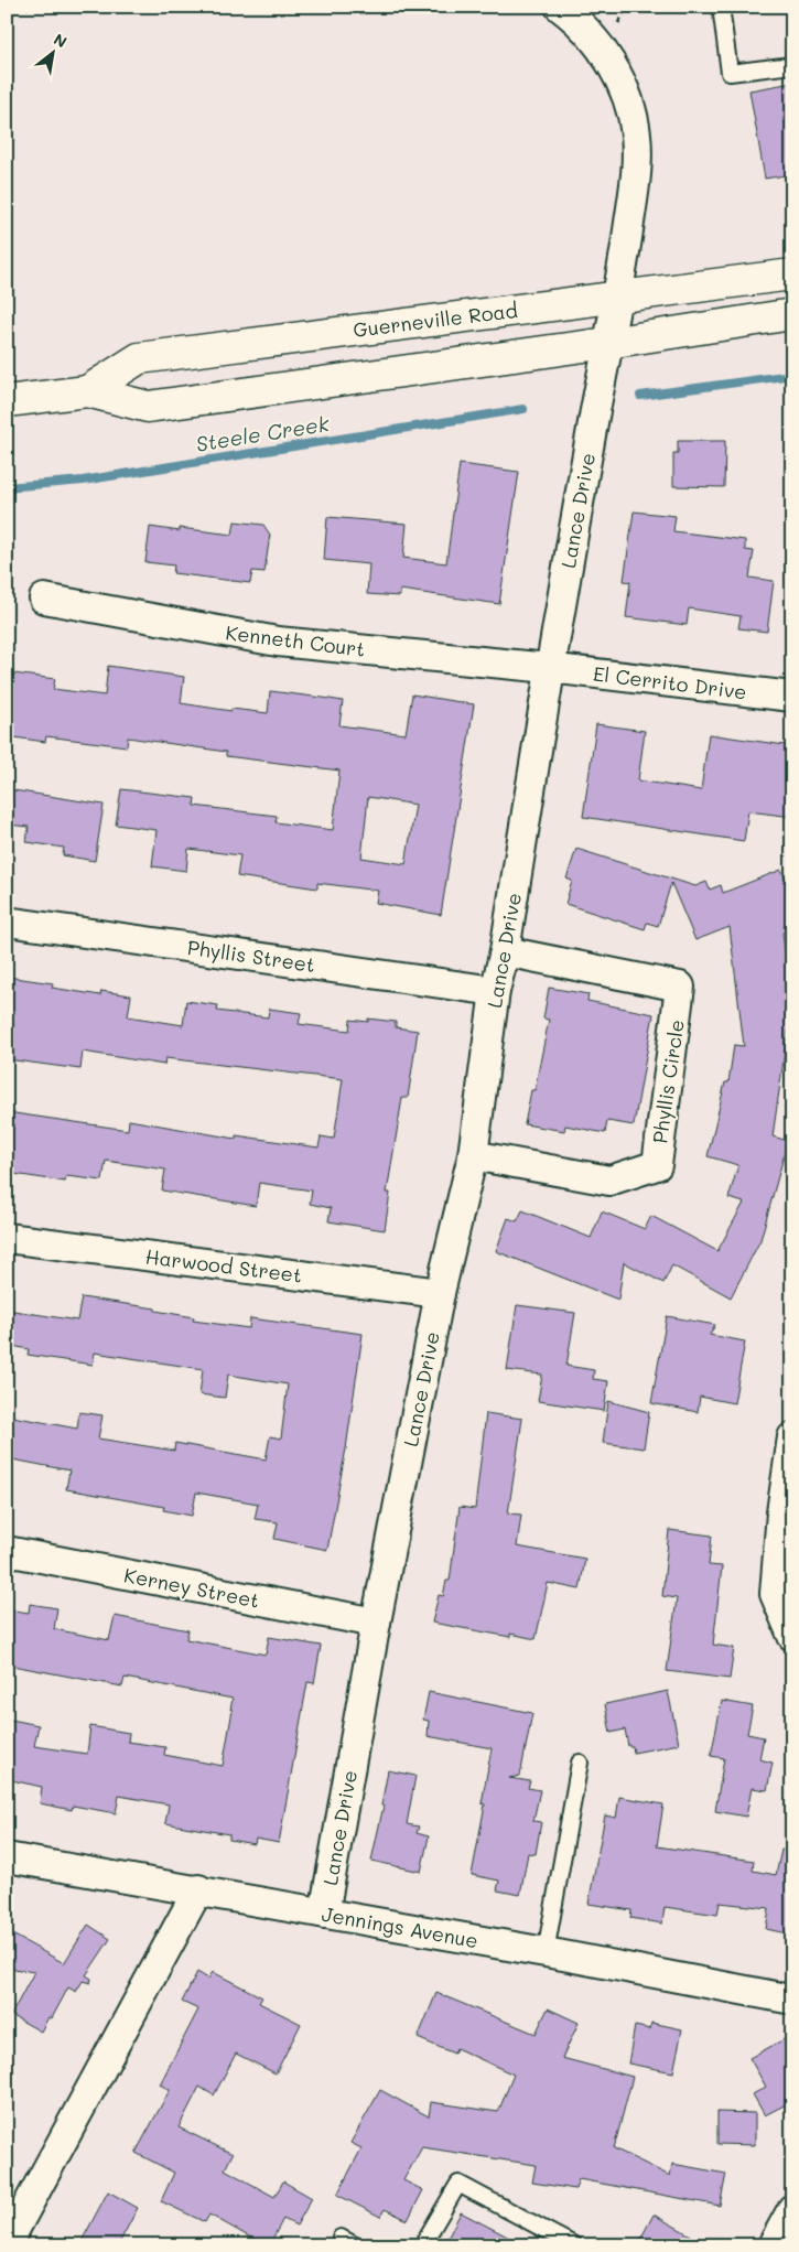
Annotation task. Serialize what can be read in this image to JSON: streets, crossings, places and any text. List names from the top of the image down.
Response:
{
  "streets": {
    "main road": ["Guerneville Road"],
    "street": [
      "Lance Drive",
      "Kenneth Court",
      "El Cerrito Drive",
      "Phyllis Street",
      "Phyllis Circle",
      "Harwood Street",
      "Kerney Street",
      "Jennings Avenue"
    ]
  },
  "crossings": [
    ["Guerneville Road", "Lance Drive"],
    ["Lance Drive", "Kenneth Court"],
    ["Lance Drive", "El Cerrito Drive"],
    ["Lance Drive", "Phyllis Street"],
    ["Lance Drive", "Phyllis Circle"],
    ["Lance Drive", "Harwood Street"],
    ["Lance Drive", "Kerney Street"],
    ["Lance Drive", "Jennings Avenue"],
    ["Kenneth Court", "El Cerrito Drive"]
  ],
  "water": ["Steele Creek"],
  "north": "top right"
}
